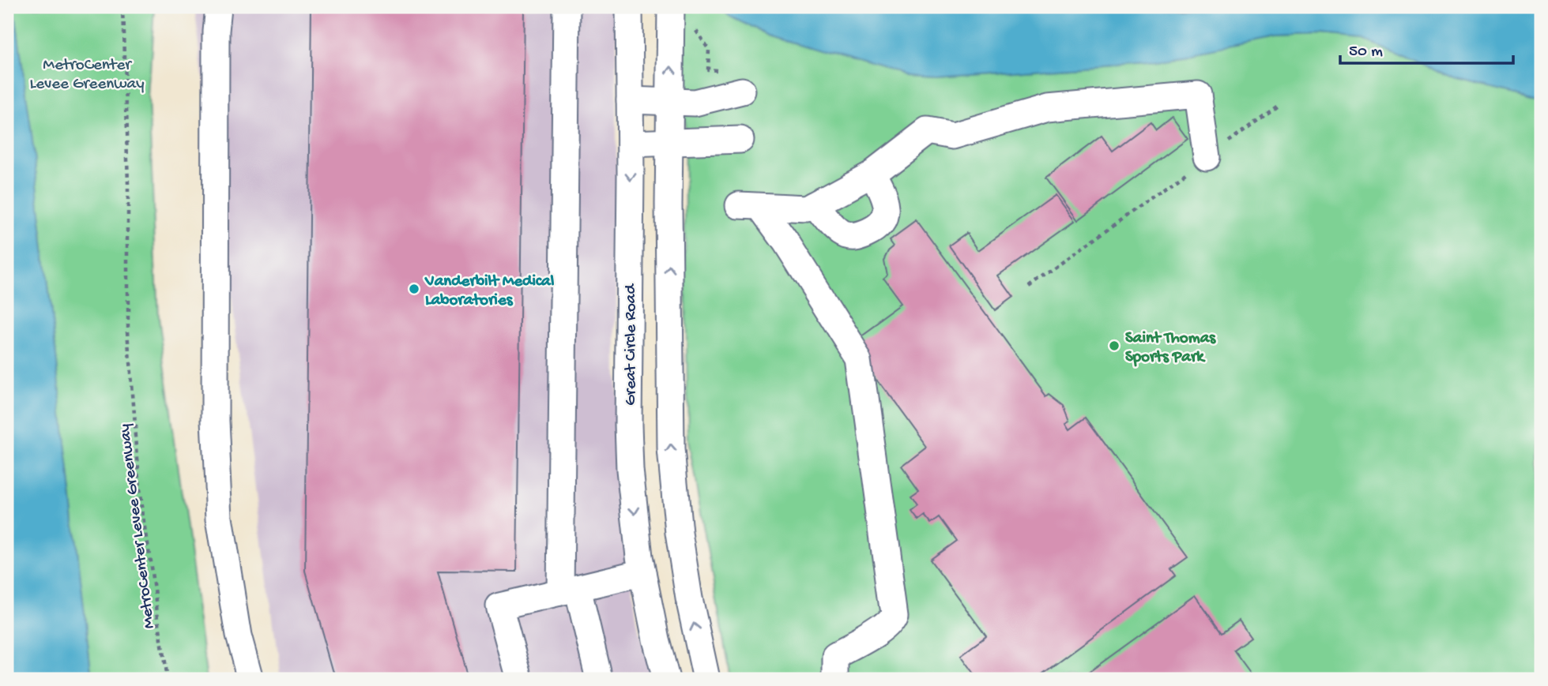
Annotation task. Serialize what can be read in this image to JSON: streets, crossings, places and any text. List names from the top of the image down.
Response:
{
  "streets": {
    "street": ["Great Circle Road"],
    "path": ["MetroCenter Levee Greenway"]
  },
  "parks": ["MetroCenter Levee Greenway"],
  "places": ["Vanderbilt Medical Laboratories", "Saint Thomas Sports Park"],
  "scale_bar": "50 m"
}
